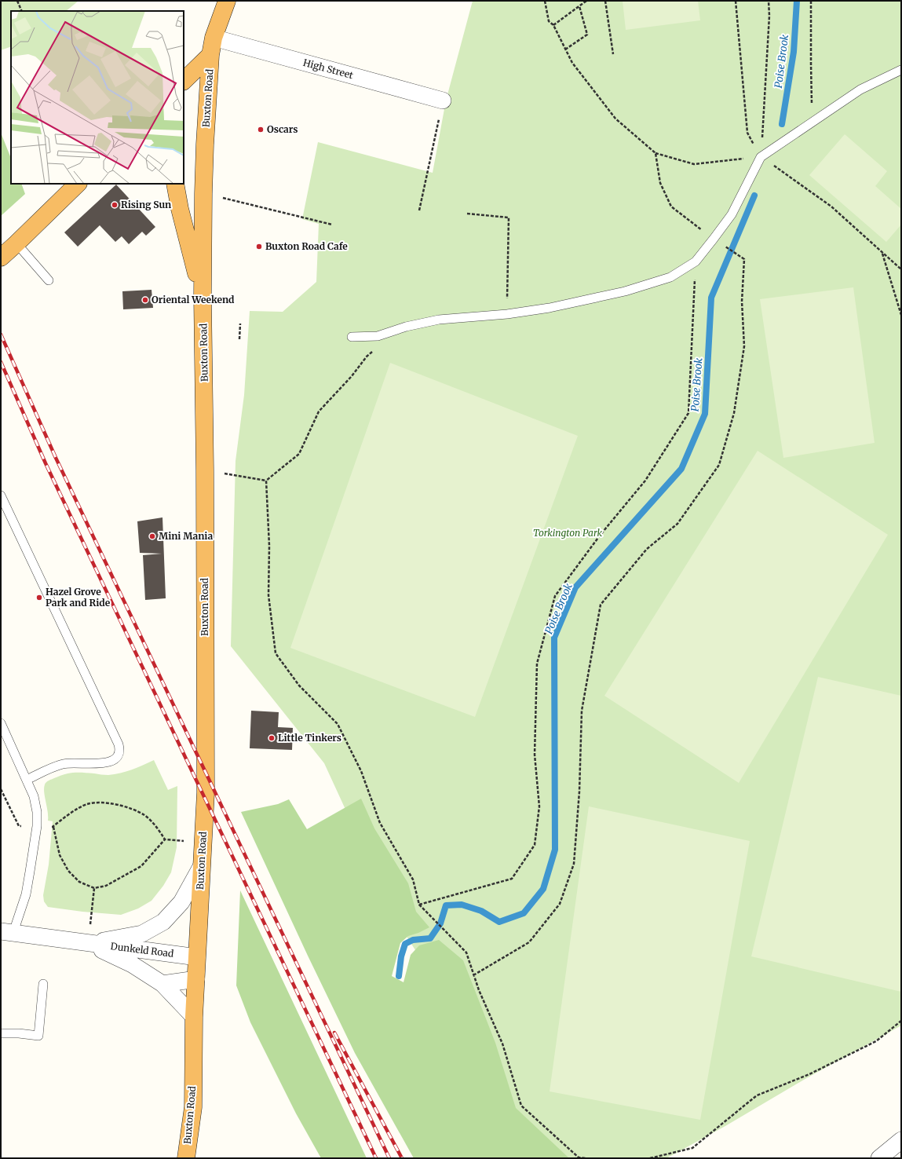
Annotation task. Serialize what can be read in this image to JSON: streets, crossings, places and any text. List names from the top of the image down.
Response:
{
  "streets": {
    "highway": ["Buxton Road"],
    "street": ["High Street", "Dunkeld Road"]
  },
  "crossings": [
    ["High Street", "Buxton Road"],
    ["Buxton Road", "Dunkeld Road"]
  ],
  "water": ["Poise Brook"],
  "parks": ["Torkington Park"],
  "places": [
    "Oscars",
    "Rising Sun",
    "Buxton Road Cafe",
    "Oriental Weekend",
    "Mini Mania",
    "Hazel Grove Park and Ride",
    "Little Tinkers"
  ]
}
